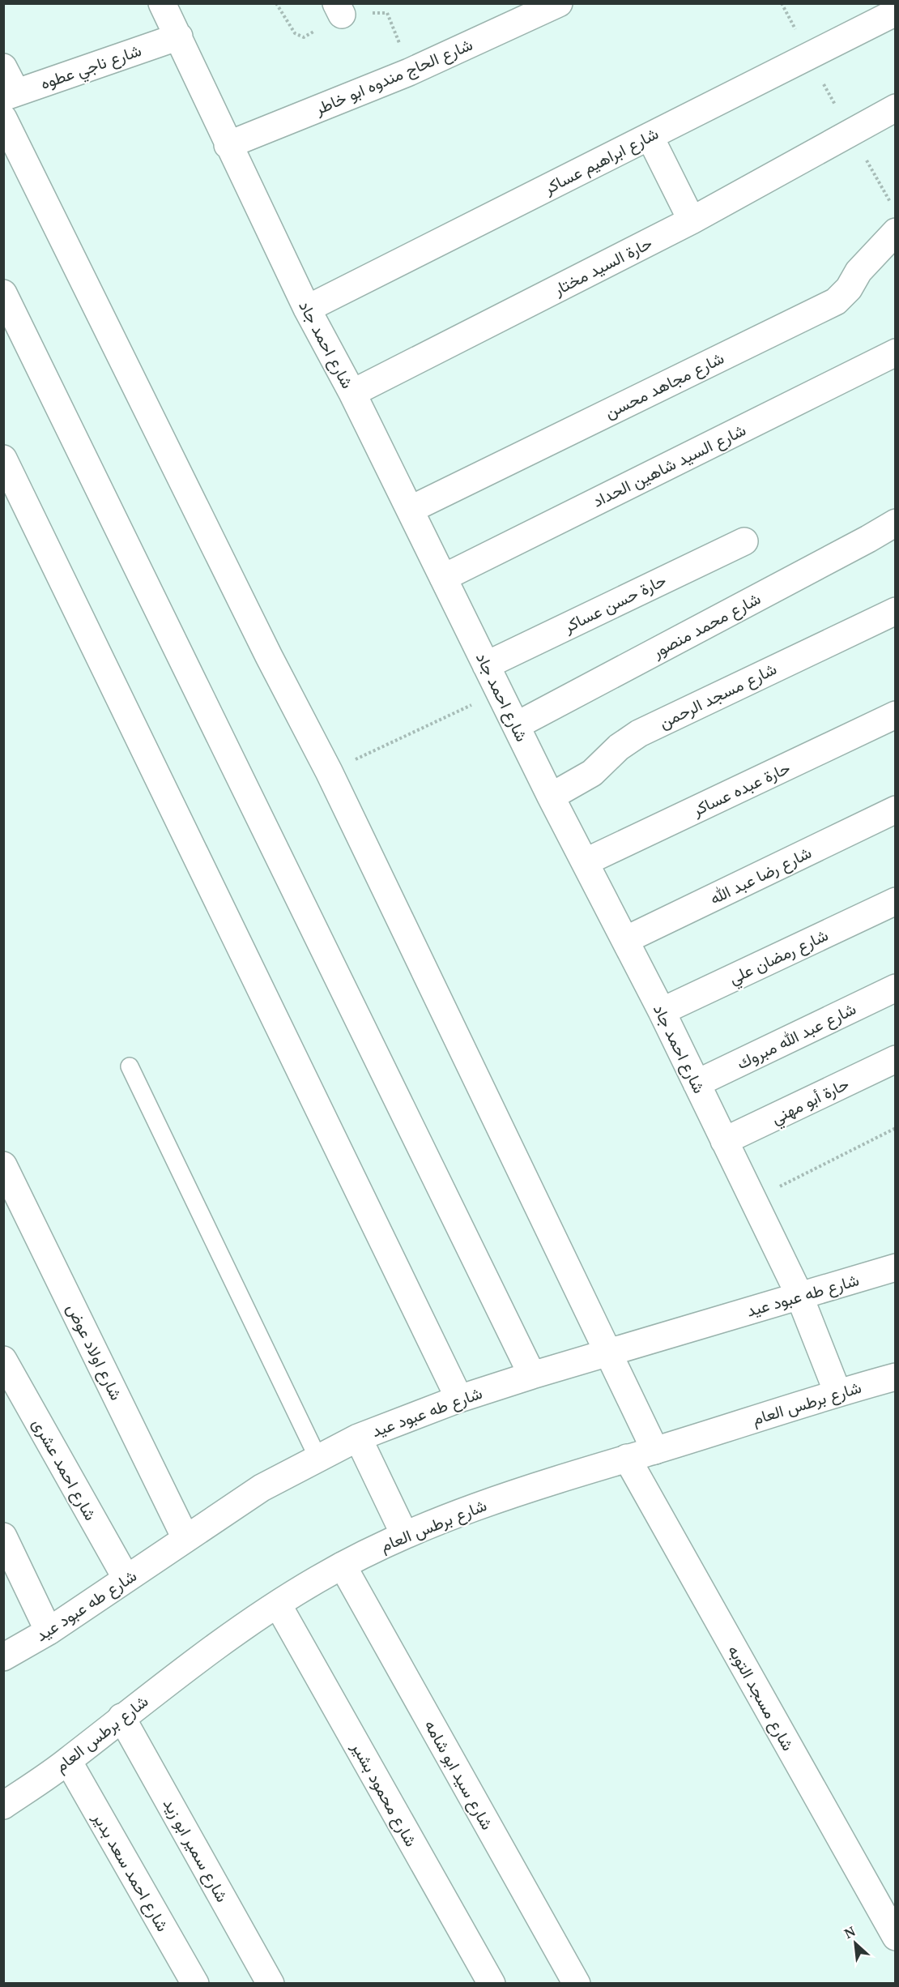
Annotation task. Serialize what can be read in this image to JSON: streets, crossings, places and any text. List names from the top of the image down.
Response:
{
  "streets": {
    "street": [
      "شارع ناجي عطوه",
      "شارع الحاج مندوه ابو خاطر",
      "شارع ابراهيم عساكر",
      "حارة السيد مختار",
      "شارع احمد جاد",
      "شارع مجاهد محسن",
      "شارع السيد شاهين الحداد",
      "حارة حسن عساكر",
      "شارع محمد منصور",
      "شارع مسجد الرحمن",
      "حارة عبده عساكر",
      "شارع رضا عبد الله",
      "شارع رمضان علي",
      "شارع عبد الله مبروك",
      "حارة أبو مهني",
      "شارع طه عبود عيد",
      "شارع اولاد عوض",
      "شارع برطس العام",
      "شارع احمد عشرى",
      "شارع مسجد التوبه",
      "شارع سيد ابو شامه",
      "شارع محمود بشير",
      "شارع سمير ابو زيد",
      "شارع احمد سعد بدير"
    ]
  },
  "crossings": [
    ["شارع ناجي عطوه", "شارع احمد جاد"],
    ["شارع الحاج مندوه ابو خاطر", "شارع احمد جاد"],
    ["شارع ابراهيم عساكر", "شارع احمد جاد"],
    ["حارة السيد مختار", "شارع احمد جاد"],
    ["شارع احمد جاد", "شارع مجاهد محسن"],
    ["شارع احمد جاد", "شارع السيد شاهين الحداد"],
    ["شارع احمد جاد", "حارة حسن عساكر"],
    ["شارع احمد جاد", "شارع محمد منصور"],
    ["شارع احمد جاد", "شارع مسجد الرحمن"],
    ["شارع احمد جاد", "حارة عبده عساكر"],
    ["شارع احمد جاد", "شارع رضا عبد الله"],
    ["شارع احمد جاد", "شارع رمضان علي"],
    ["شارع احمد جاد", "شارع عبد الله مبروك"],
    ["شارع احمد جاد", "حارة أبو مهني"],
    ["شارع احمد جاد", "شارع طه عبود عيد"],
    ["شارع احمد جاد", "شارع برطس العام"],
    ["شارع طه عبود عيد", "شارع اولاد عوض"],
    ["شارع طه عبود عيد", "شارع احمد عشرى"],
    ["شارع برطس العام", "شارع مسجد التوبه"],
    ["شارع برطس العام", "شارع سيد ابو شامه"],
    ["شارع برطس العام", "شارع محمود بشير"],
    ["شارع برطس العام", "شارع سمير ابو زيد"],
    ["شارع برطس العام", "شارع احمد سعد بدير"]
  ],
  "north": "top left"
}
